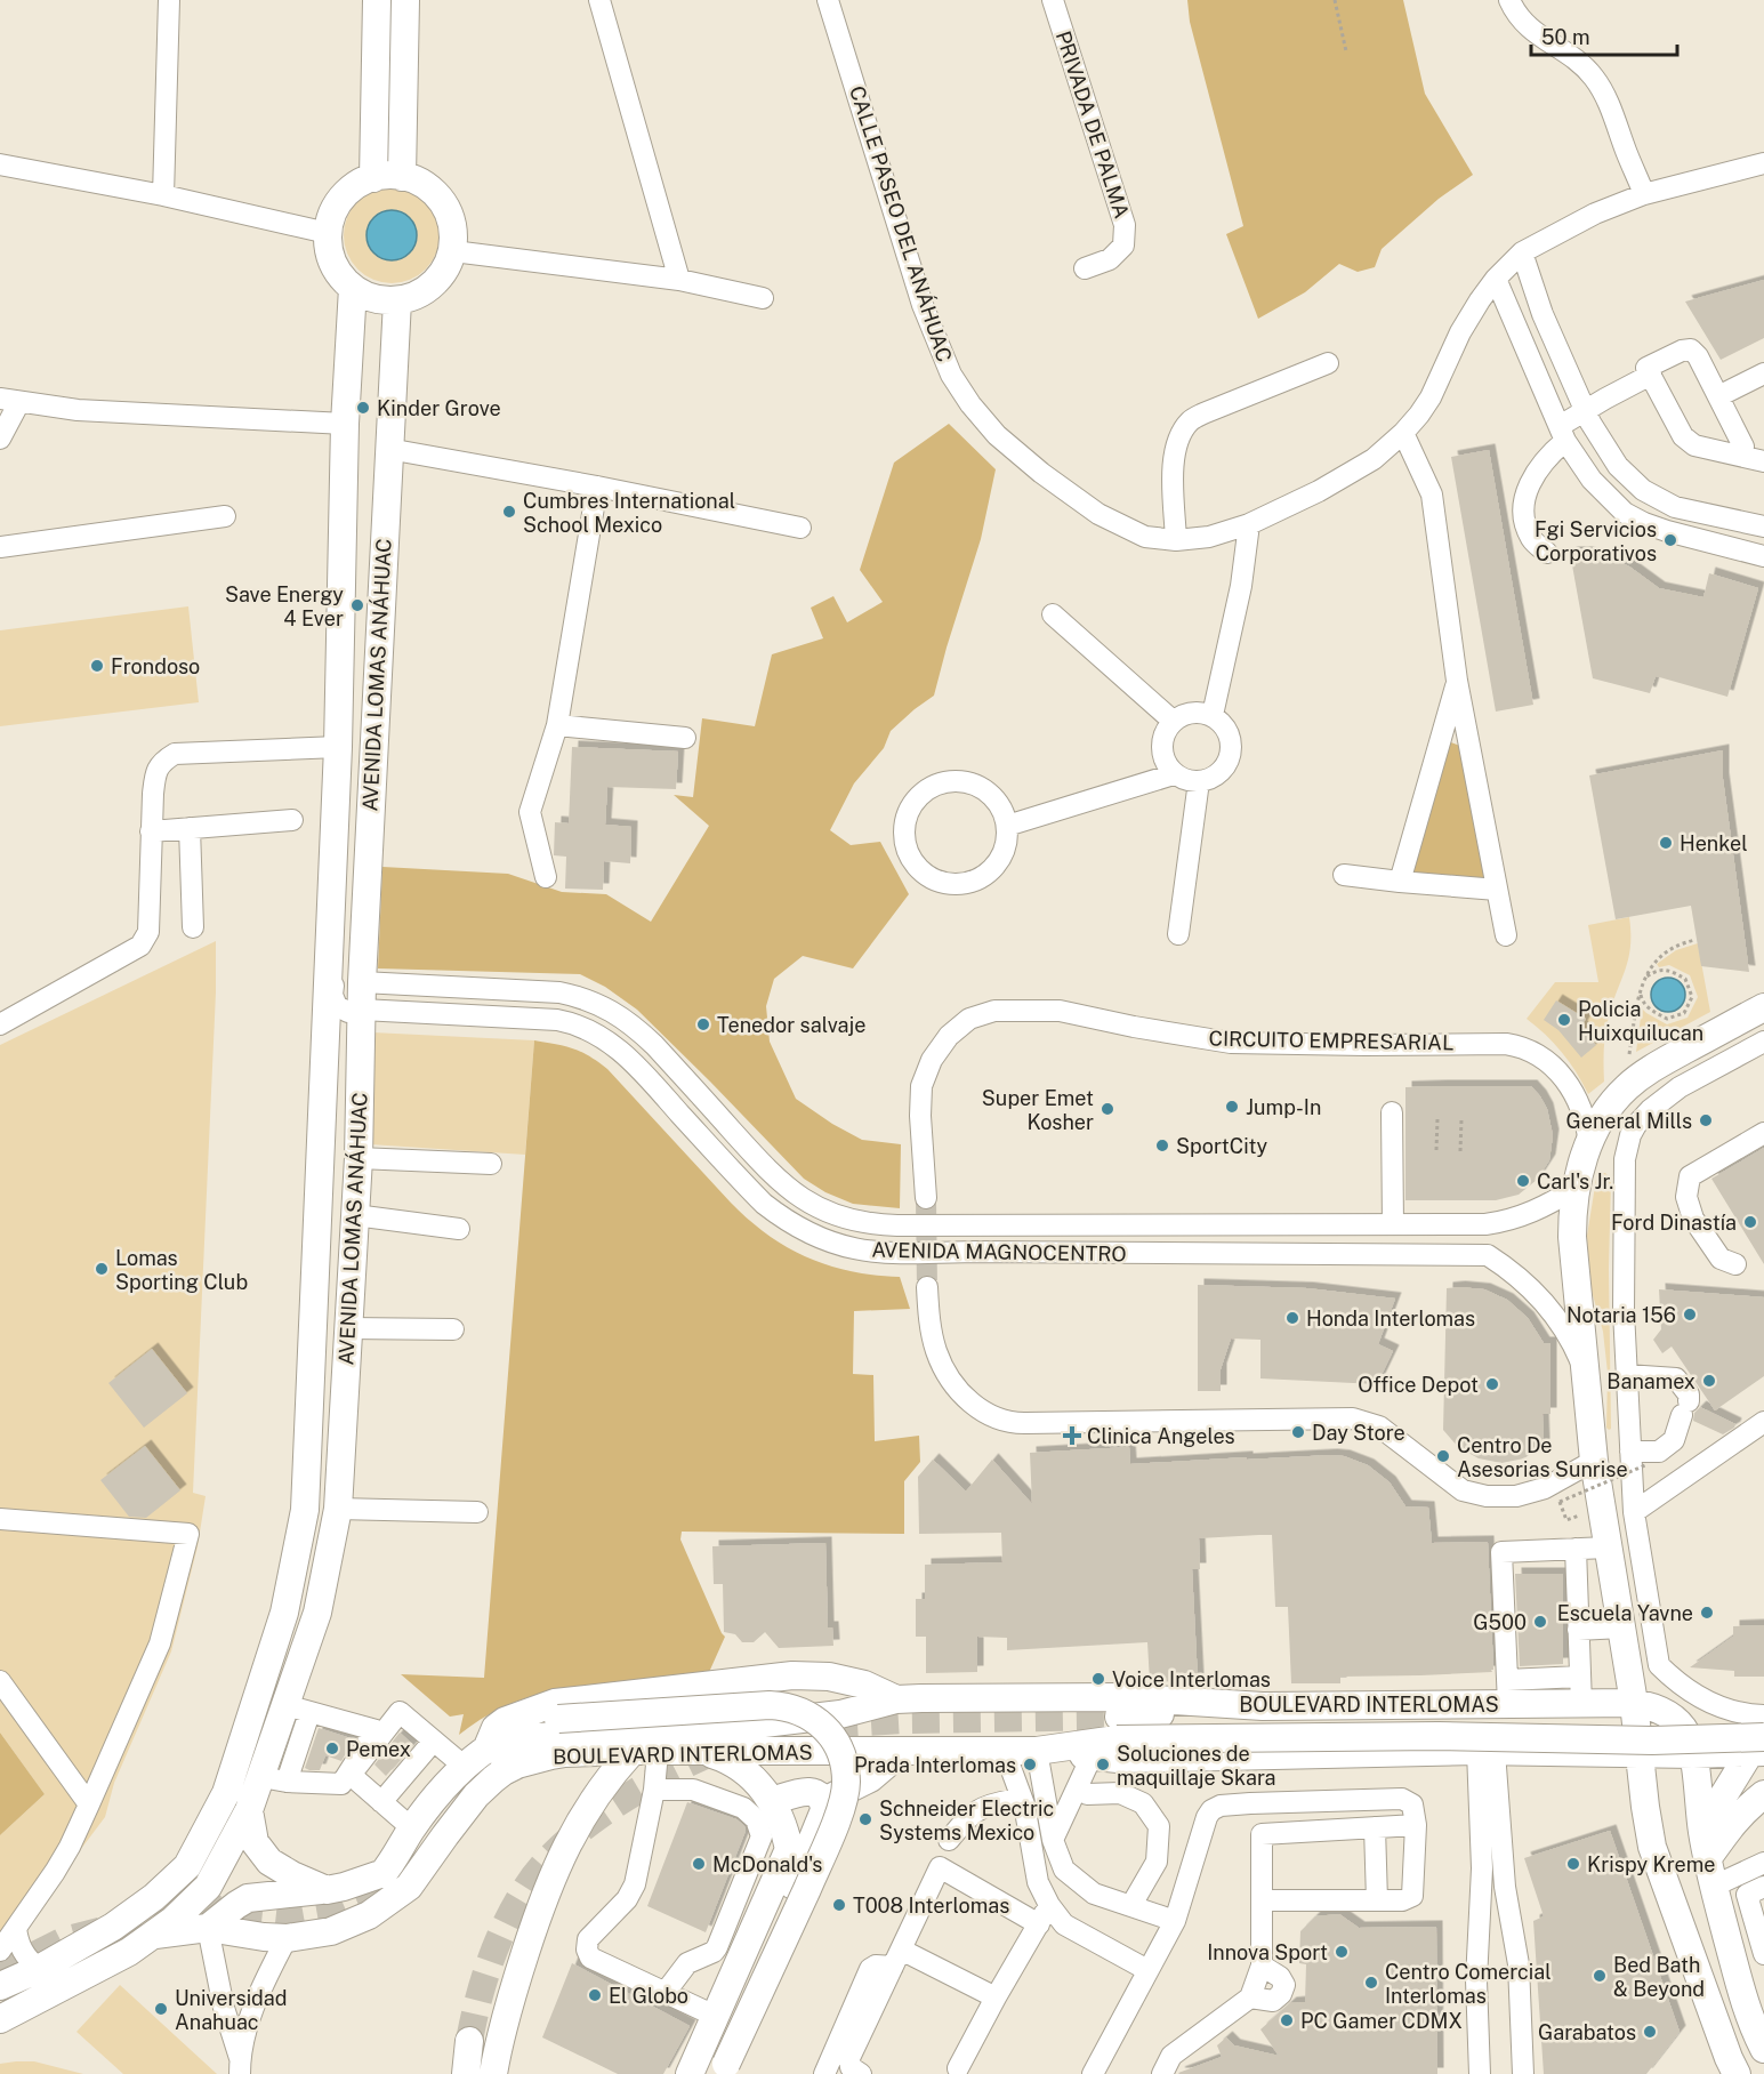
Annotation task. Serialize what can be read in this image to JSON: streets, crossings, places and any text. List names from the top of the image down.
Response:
{
  "streets": {
    "main road": ["AVENIDA LOMAS ANÁHUAC", "BOULEVARD INTERLOMAS"],
    "street": [
      "PRIVADA DE PALMA",
      "CALLE PASEO DEL ANÁHUAC",
      "CIRCUITO EMPRESARIAL",
      "AVENIDA MAGNOCENTRO"
    ]
  },
  "crossings": [
    ["AVENIDA LOMAS ANÁHUAC", "AVENIDA MAGNOCENTRO"],
    ["AVENIDA LOMAS ANÁHUAC", "BOULEVARD INTERLOMAS"]
  ],
  "places": {
    "other": [
      "Kinder Grove",
      "Cumbres International School Mexico",
      "Fgi Servicios Corporativos",
      "Save Energy 4 Ever",
      "Frondoso",
      "Henkel",
      "Policia Huixquilucan",
      "Tenedor salvaje",
      "Jump-In",
      "Super Emet Kosher",
      "General Mills",
      "SportCity",
      "Carl's Jr.",
      "Ford Dinastía",
      "Lomas Sporting Club",
      "Notaria 156",
      "Honda Interlomas",
      "Banamex",
      "Office Depot",
      "Day Store",
      "Centro De Asesorias Sunrise",
      "Escuela Yavne",
      "G500",
      "Voice Interlomas",
      "Pemex",
      "Prada Interlomas",
      "Soluciones de maquillaje Skara",
      "Schneider Electric Systems Mexico",
      "McDonald's",
      "Krispy Kreme",
      "T008 Interlomas",
      "Innova Sport",
      "Bed Bath & Beyond",
      "Centro Comercial Interlomas",
      "El Globo",
      "Universidad Anahuac",
      "PC Gamer CDMX",
      "Garabatos"
    ],
    "health": ["Clinica Angeles"]
  },
  "scale_bar": "50 m"
}
